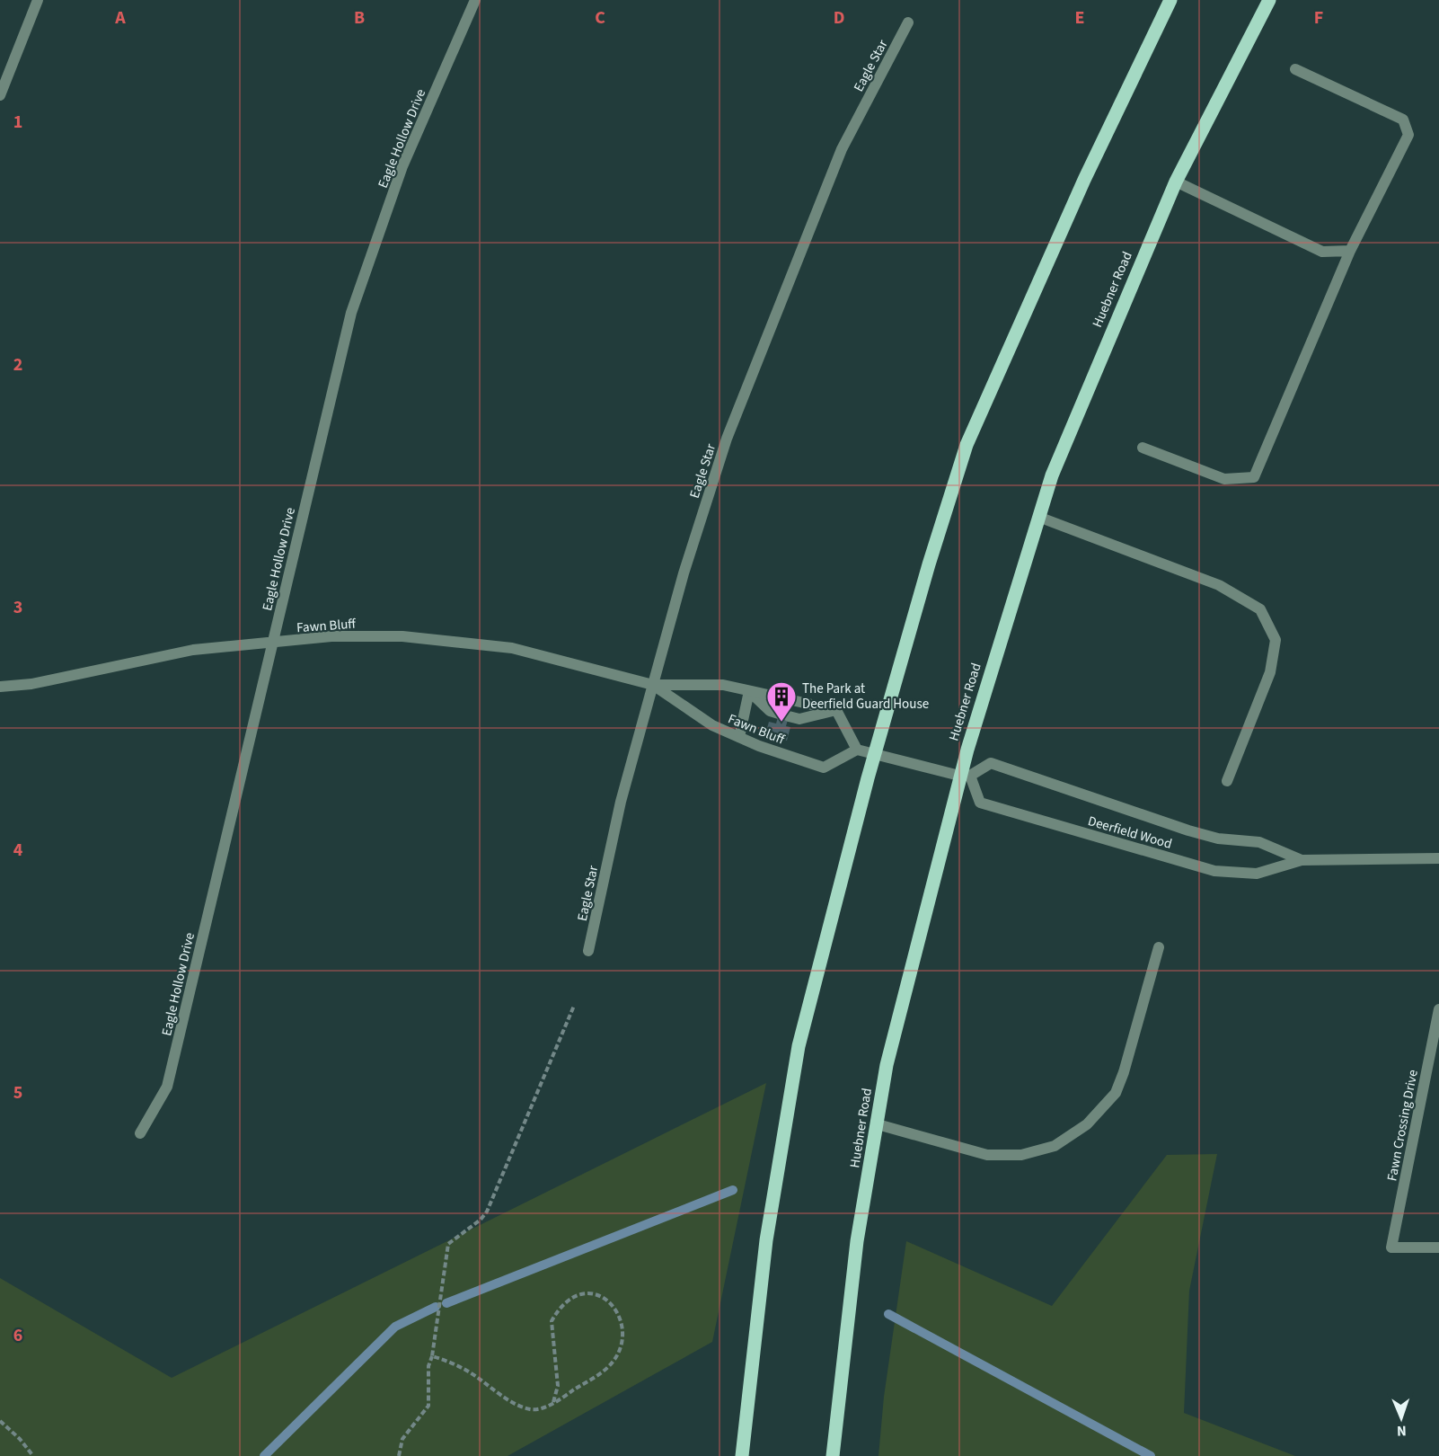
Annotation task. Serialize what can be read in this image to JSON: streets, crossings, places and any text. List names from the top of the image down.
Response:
{
  "streets": {
    "main road": ["Huebner Road"],
    "street": [
      "Eagle Star",
      "Eagle Hollow Drive",
      "Fawn Bluff",
      "Deerfield Wood",
      "Fawn Crossing Drive"
    ]
  },
  "crossings": [
    ["Eagle Star", "Fawn Bluff"],
    ["Eagle Hollow Drive", "Fawn Bluff"],
    ["Huebner Road", "Deerfield Wood"]
  ],
  "places": {
    "building": ["The Park at Deerfield Guard House"]
  },
  "north": "bottom",
  "grid": {
    "columns": [
      "A",
      "B",
      "C",
      "D",
      "E",
      "F"
    ],
    "rows": [
      "1",
      "2",
      "3",
      "4",
      "5",
      "6"
    ]
  }
}
